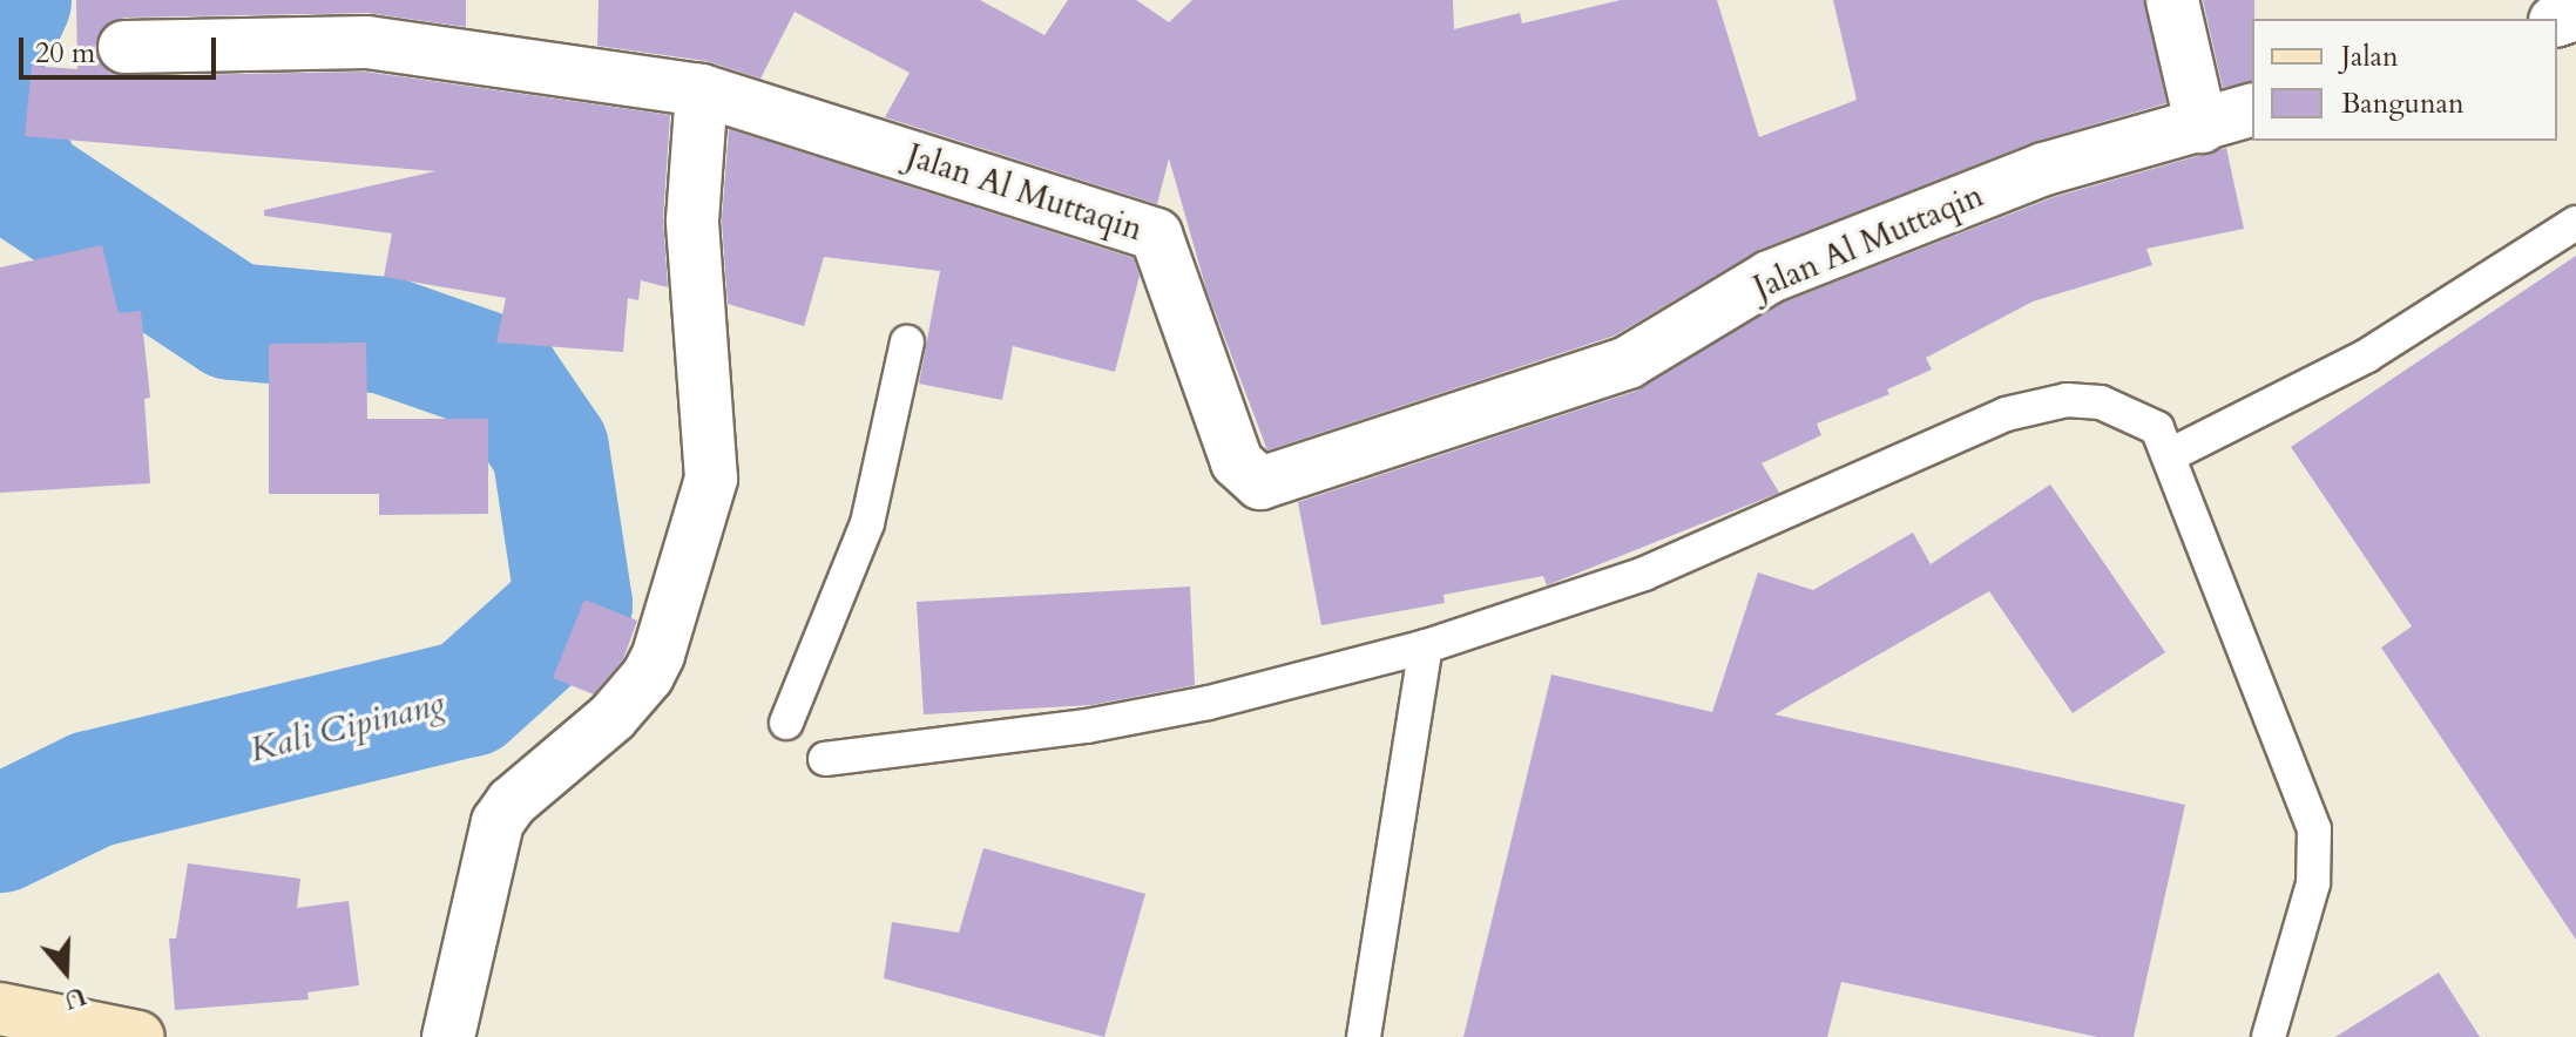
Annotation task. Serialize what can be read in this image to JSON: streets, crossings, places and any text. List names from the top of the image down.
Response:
{
  "streets": {
    "street": ["Jalan Al Muttaqin"]
  },
  "water": ["Kali Cipinang"],
  "legend": ["Jalan", "Bangunan"],
  "scale_bar": "20 m",
  "north": "bottom"
}
